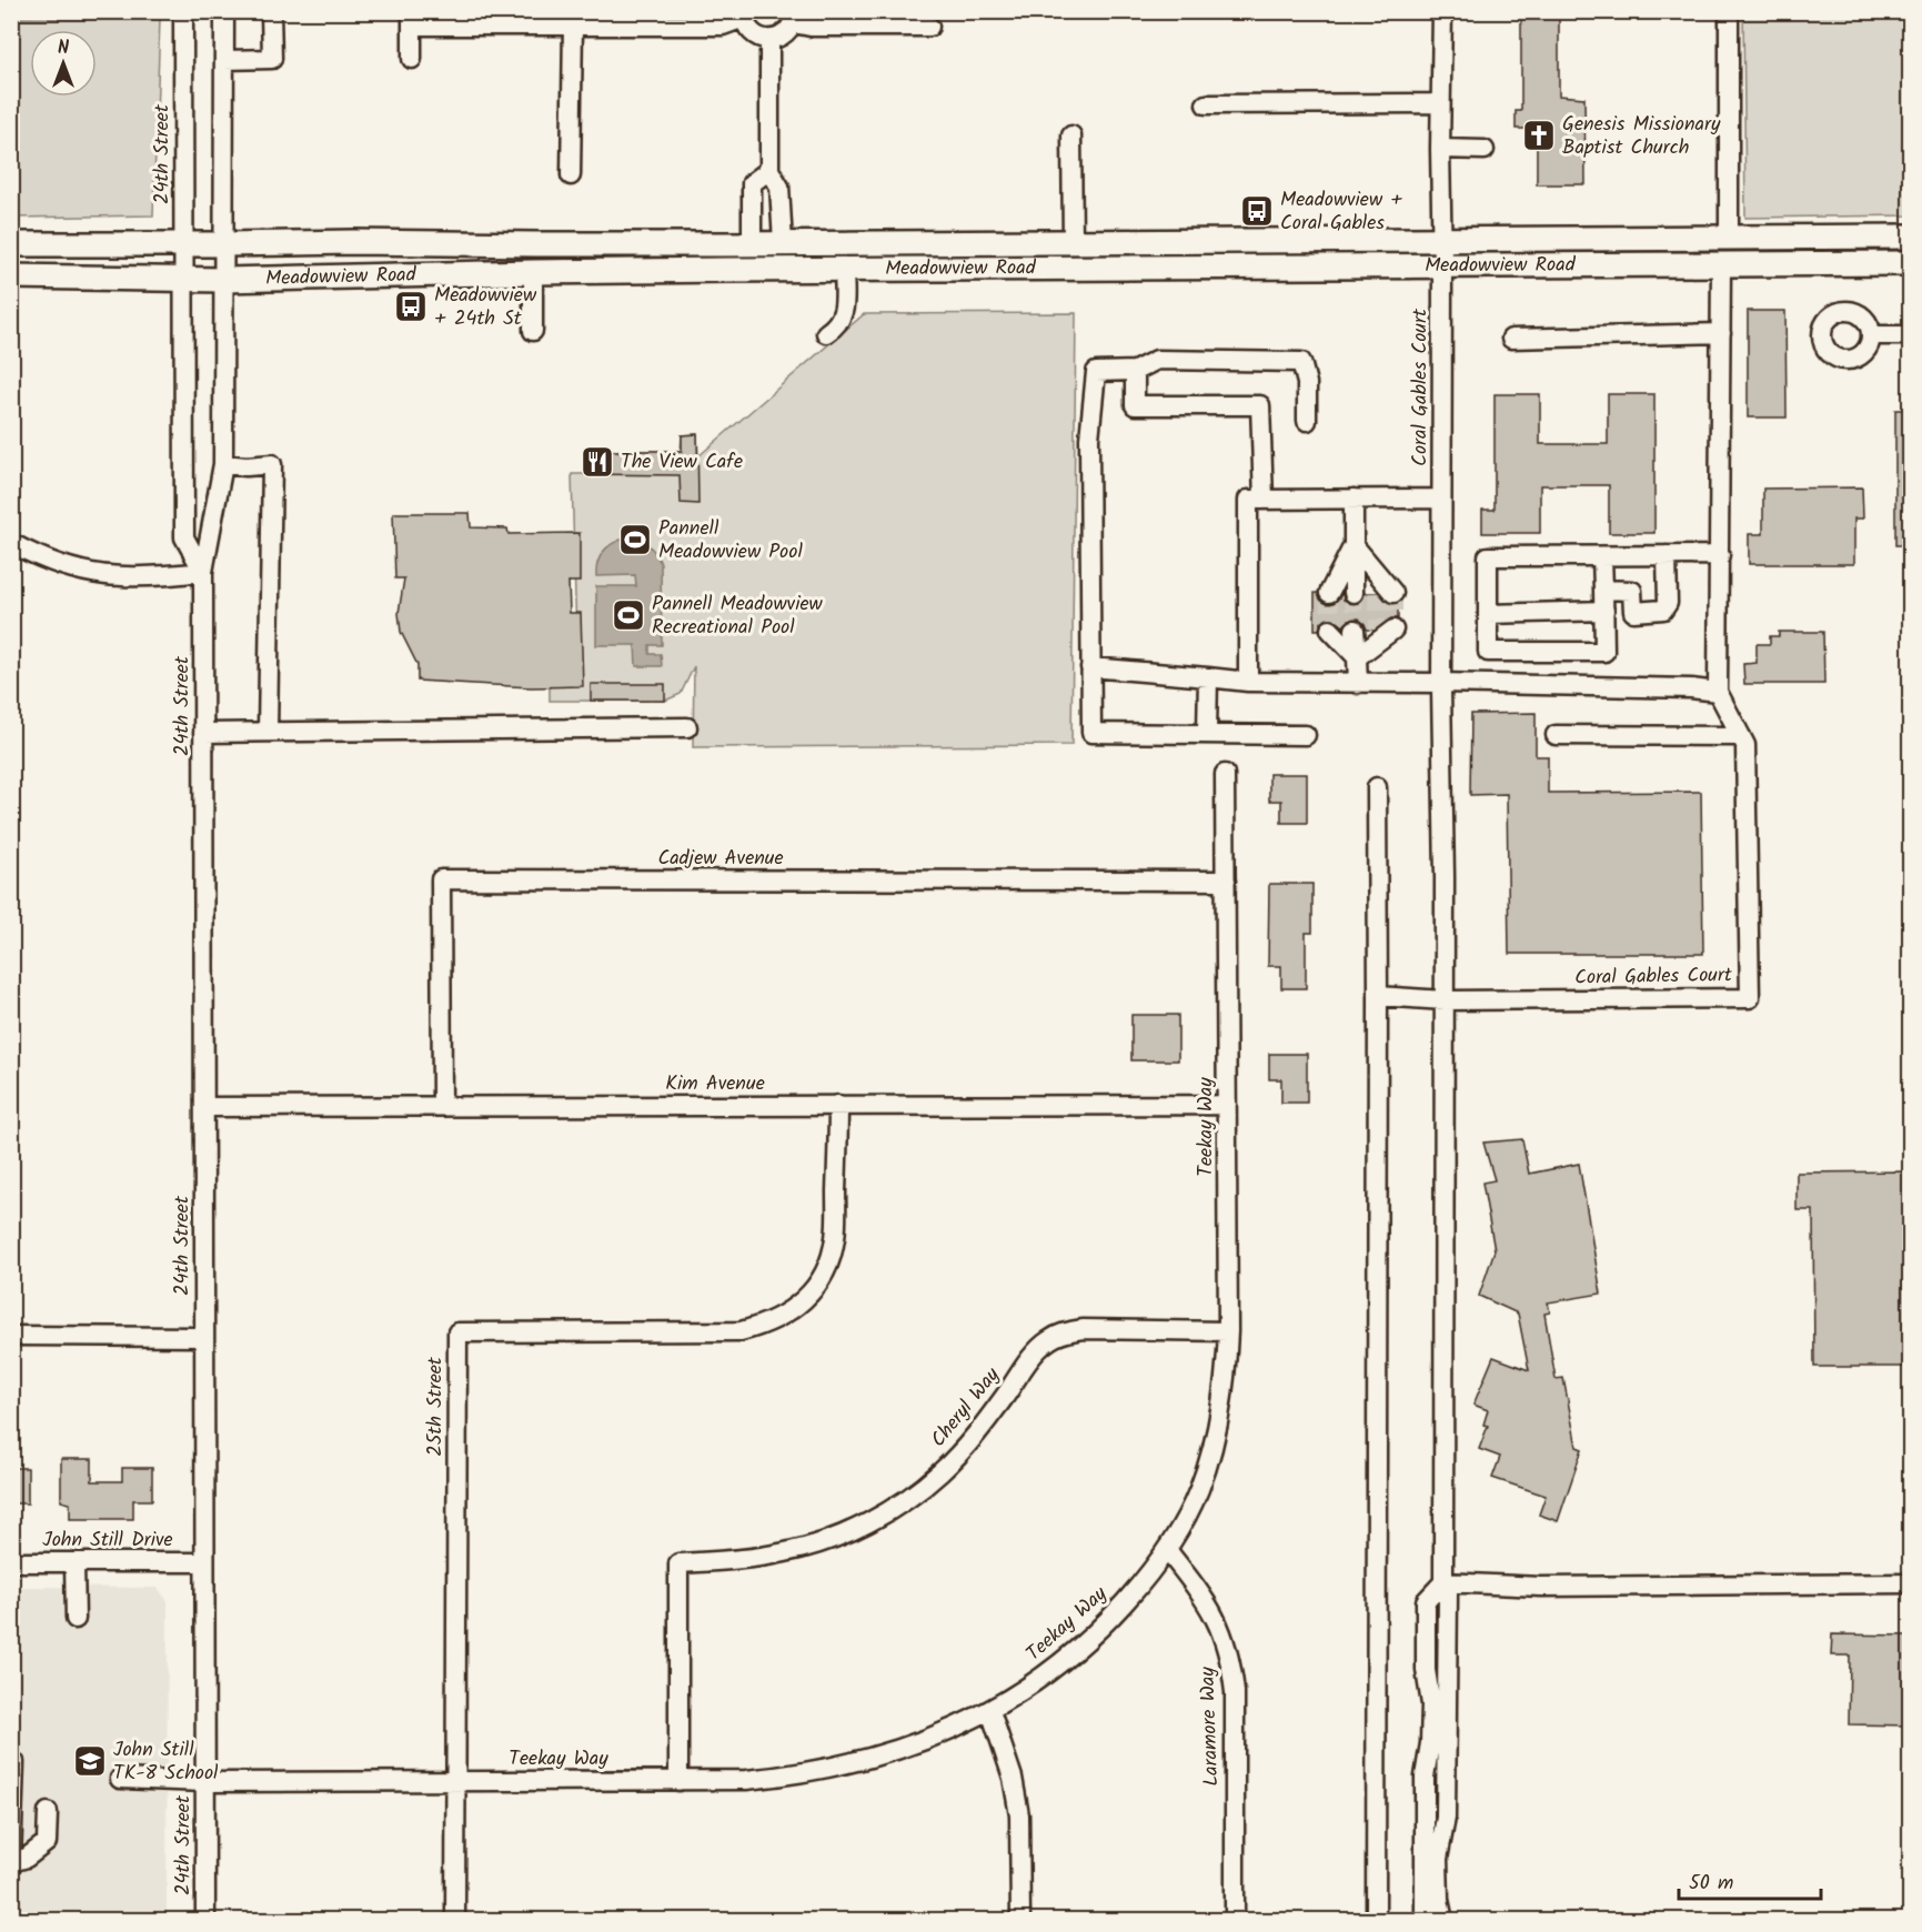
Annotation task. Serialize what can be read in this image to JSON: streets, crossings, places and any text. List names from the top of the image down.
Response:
{
  "streets": {
    "main road": ["Meadowview Road"],
    "street": [
      "24th Street",
      "Coral Gables Court",
      "Cadjew Avenue",
      "Kim Avenue",
      "Teekay Way",
      "25th Street",
      "Cheryl Way",
      "John Still Drive",
      "Laramore Way"
    ]
  },
  "crossings": [
    ["24th Street", "Meadowview Road"],
    ["24th Street", "Kim Avenue"],
    ["24th Street", "Teekay Way"],
    ["24th Street", "John Still Drive"],
    ["Meadowview Road", "Coral Gables Court"],
    ["Cadjew Avenue", "Kim Avenue"],
    ["Cadjew Avenue", "Teekay Way"],
    ["Kim Avenue", "Teekay Way"],
    ["Kim Avenue", "25th Street"],
    ["Teekay Way", "25th Street"],
    ["Teekay Way", "Cheryl Way"],
    ["Teekay Way", "Laramore Way"]
  ],
  "places": {
    "church": ["Genesis Missionary Baptist Church"],
    "bus stop": ["Meadowview + Coral Gables", "Meadowview + 24th St"],
    "restaurant": ["The View Cafe"],
    "sports": ["Pannell Meadowview Pool", "Pannell Meadowview Recreational Pool"],
    "school or university": ["John Still TK-8 School"]
  },
  "scale_bar": "50 m",
  "north": "top"
}
